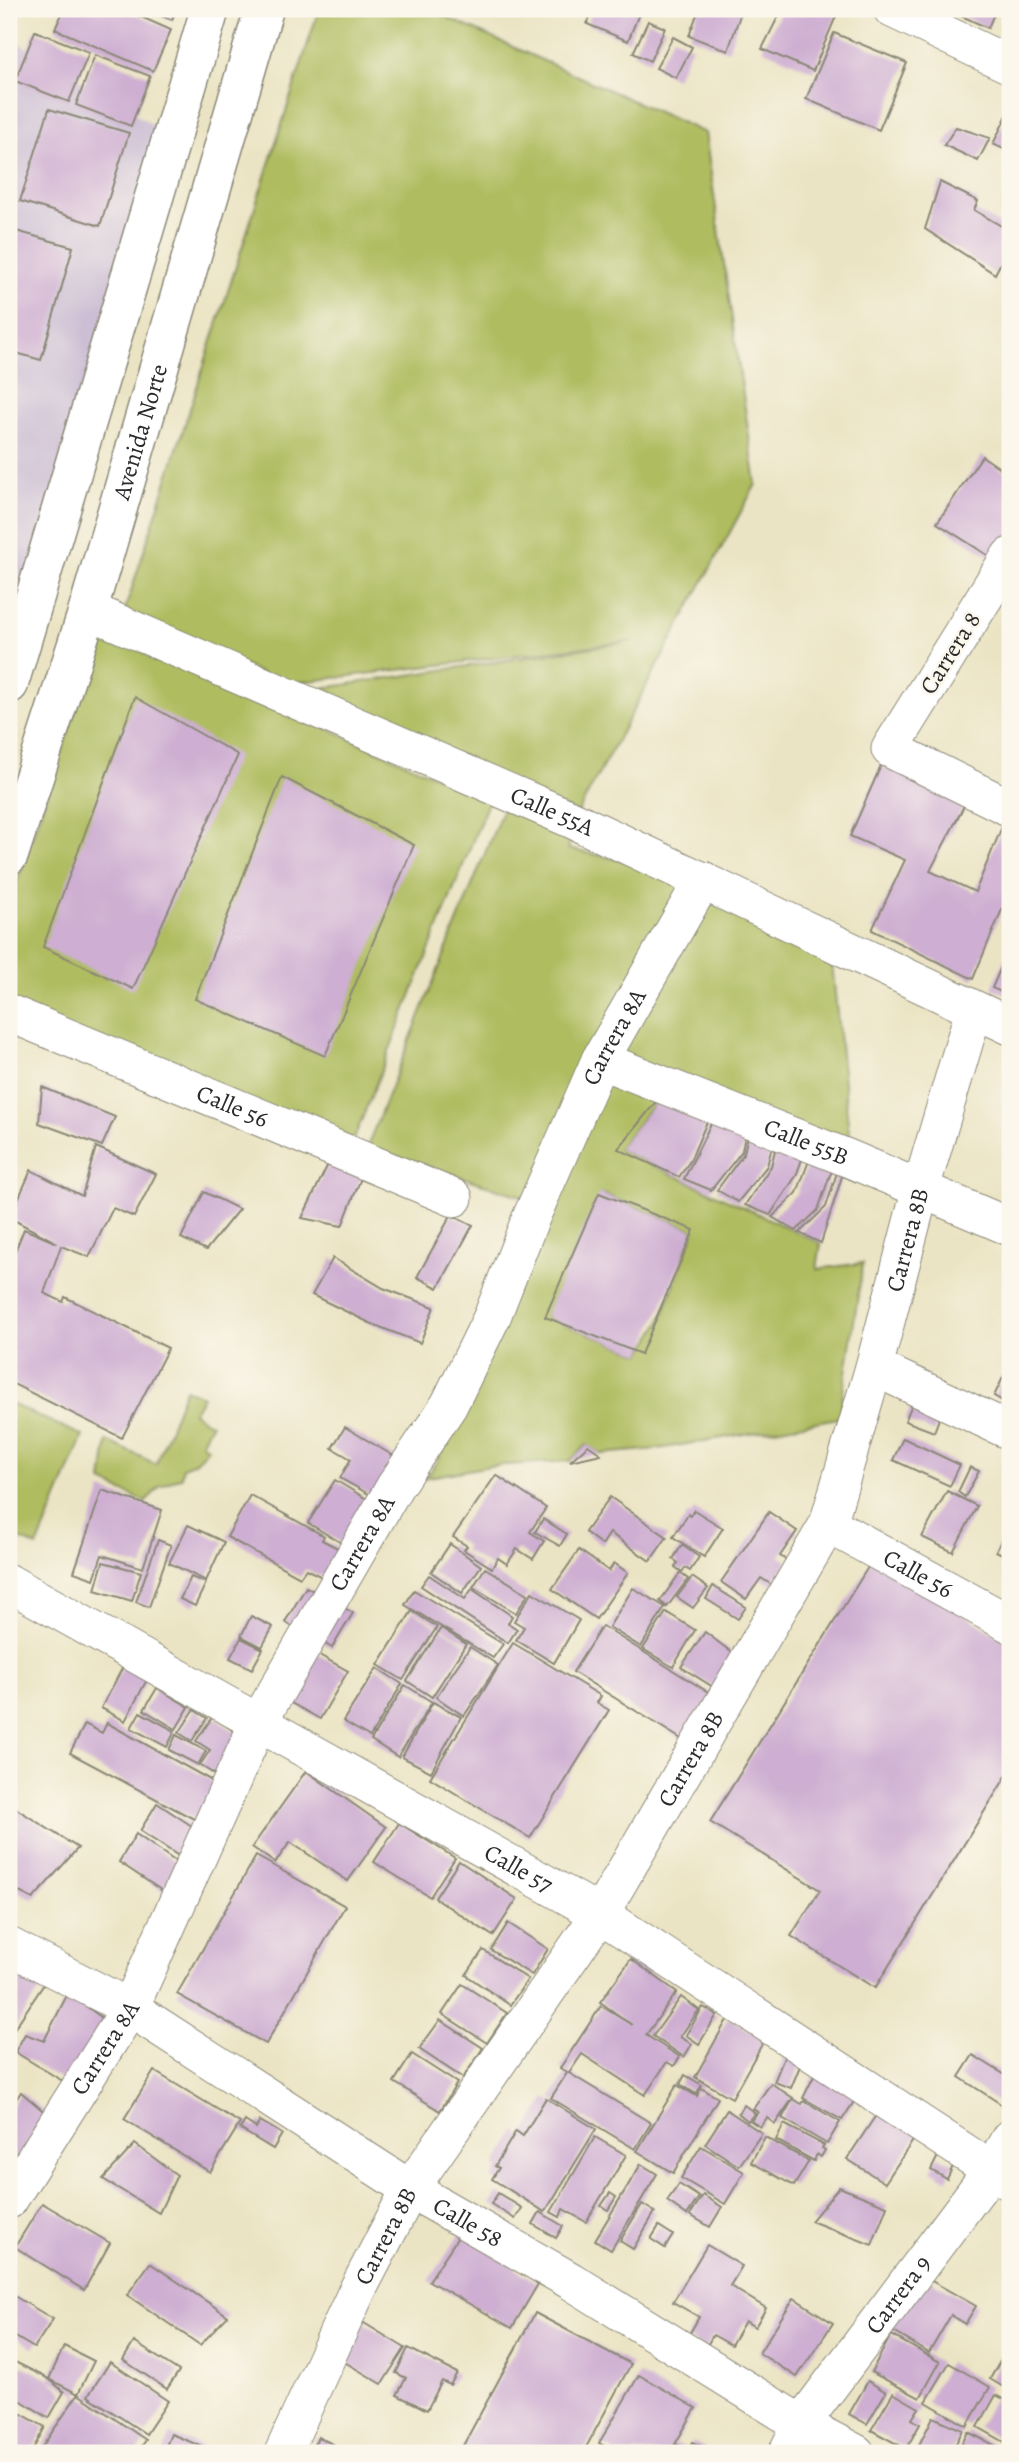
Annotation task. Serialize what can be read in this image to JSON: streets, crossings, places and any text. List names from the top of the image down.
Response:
{
  "streets": {
    "main road": ["Avenida Norte"],
    "street": [
      "Carrera 8",
      "Calle 55A",
      "Carrera 8A",
      "Calle 56",
      "Calle 55B",
      "Carrera 8B",
      "Calle 57",
      "Calle 58",
      "Carrera 9"
    ]
  },
  "crossings": [
    ["Avenida Norte", "Calle 55A"],
    ["Calle 55A", "Carrera 8A"],
    ["Calle 55A", "Carrera 8B"],
    ["Carrera 8A", "Calle 55B"],
    ["Carrera 8A", "Calle 57"],
    ["Carrera 8A", "Calle 58"],
    ["Calle 56", "Carrera 8B"],
    ["Calle 55B", "Carrera 8B"],
    ["Carrera 8B", "Calle 57"],
    ["Carrera 8B", "Calle 58"],
    ["Calle 57", "Carrera 9"],
    ["Calle 58", "Carrera 9"]
  ]
}
